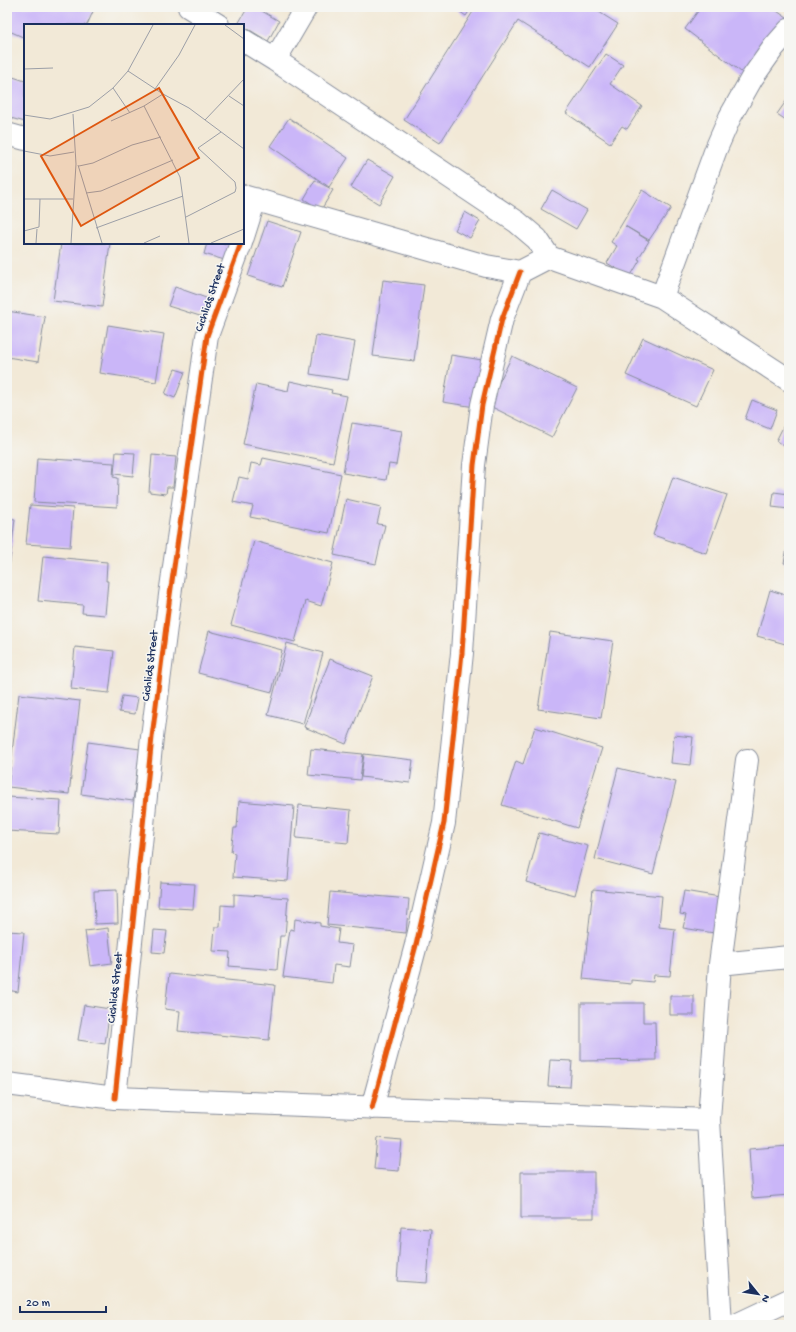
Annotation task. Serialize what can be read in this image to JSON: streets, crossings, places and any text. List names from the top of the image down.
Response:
{
  "streets": {
    "street": ["Cichlids Street"]
  },
  "scale_bar": "20 m",
  "north": "bottom right"
}
